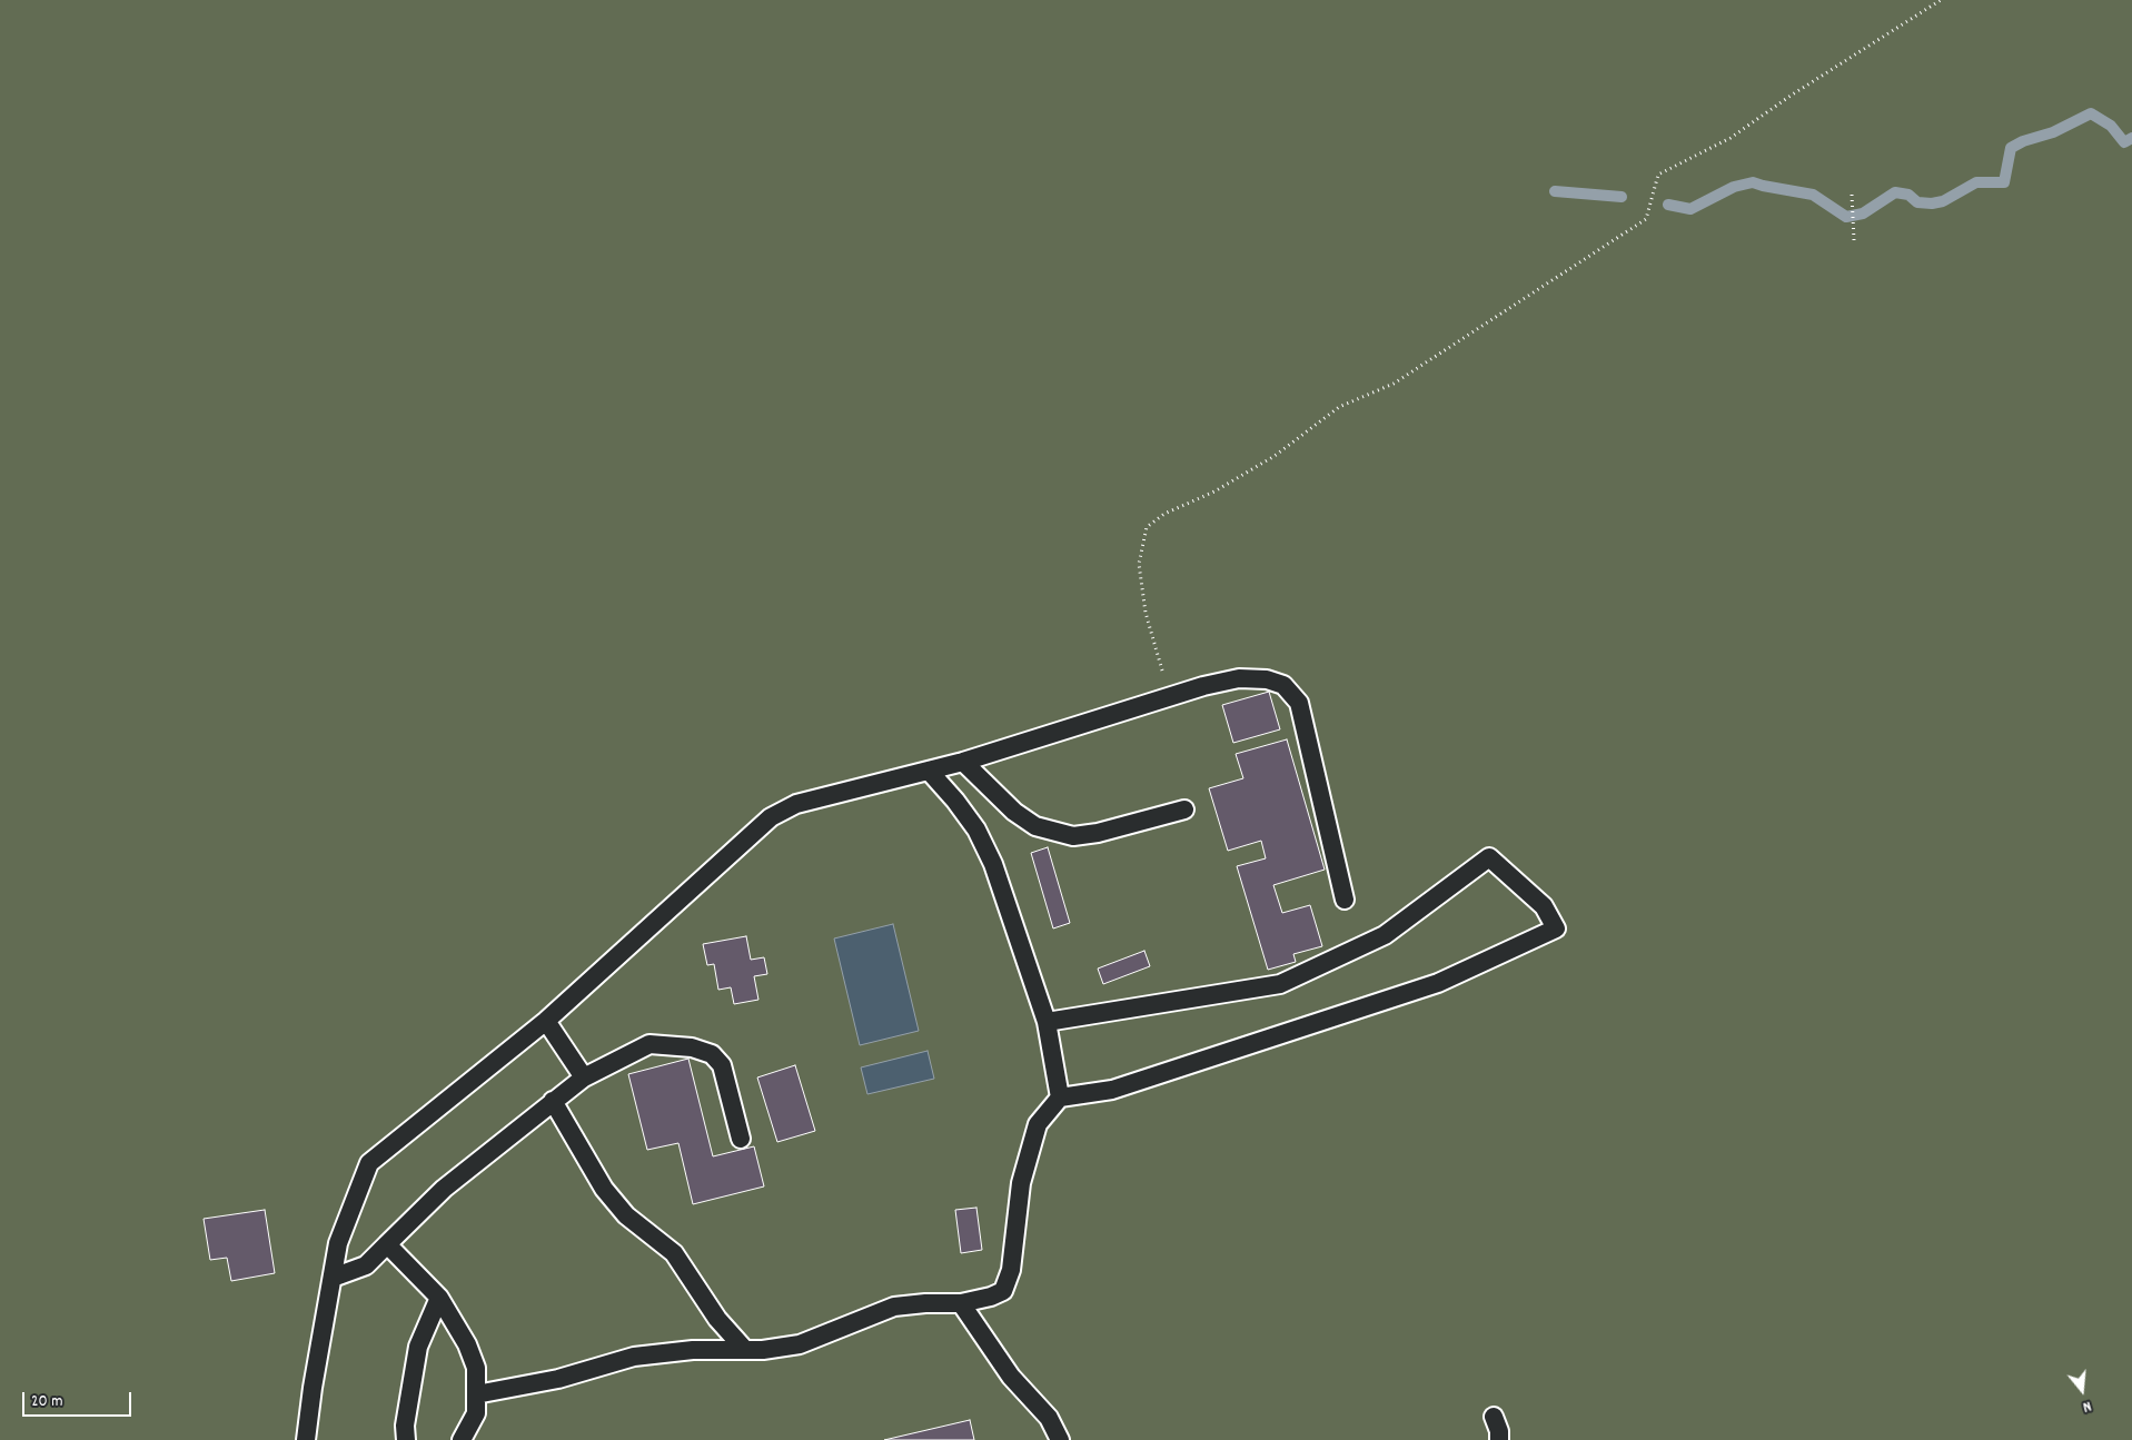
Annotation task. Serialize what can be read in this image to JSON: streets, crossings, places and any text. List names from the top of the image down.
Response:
{
  "scale_bar": "20 m",
  "north": "bottom"
}
